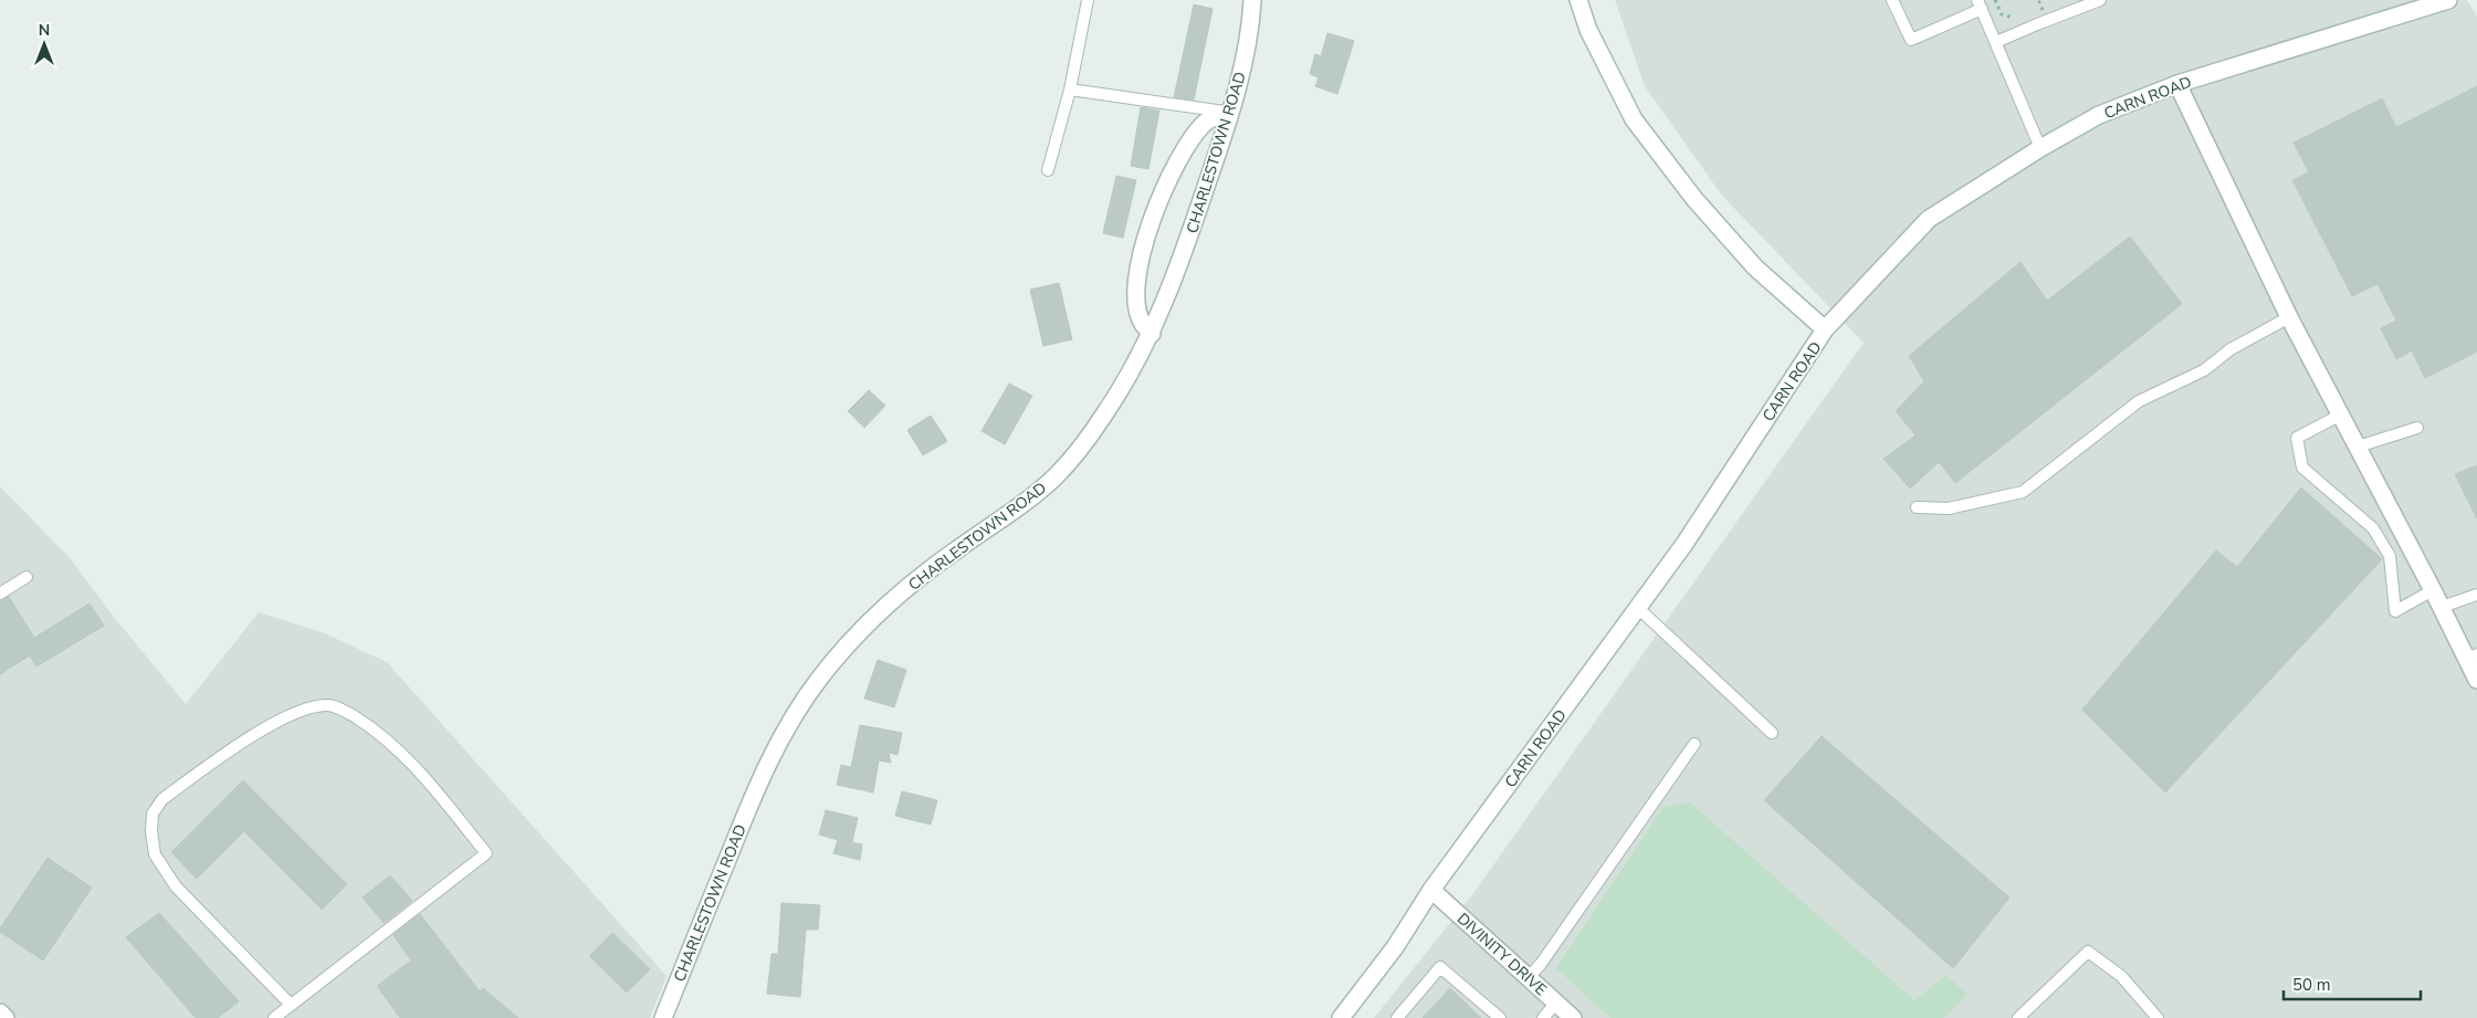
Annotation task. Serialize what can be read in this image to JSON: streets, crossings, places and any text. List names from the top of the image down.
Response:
{
  "streets": {
    "street": ["CARN ROAD", "CHARLESTOWN ROAD", "DIVINITY DRIVE"]
  },
  "crossings": [
    ["CARN ROAD", "DIVINITY DRIVE"]
  ],
  "scale_bar": "50 m",
  "north": "top"
}
